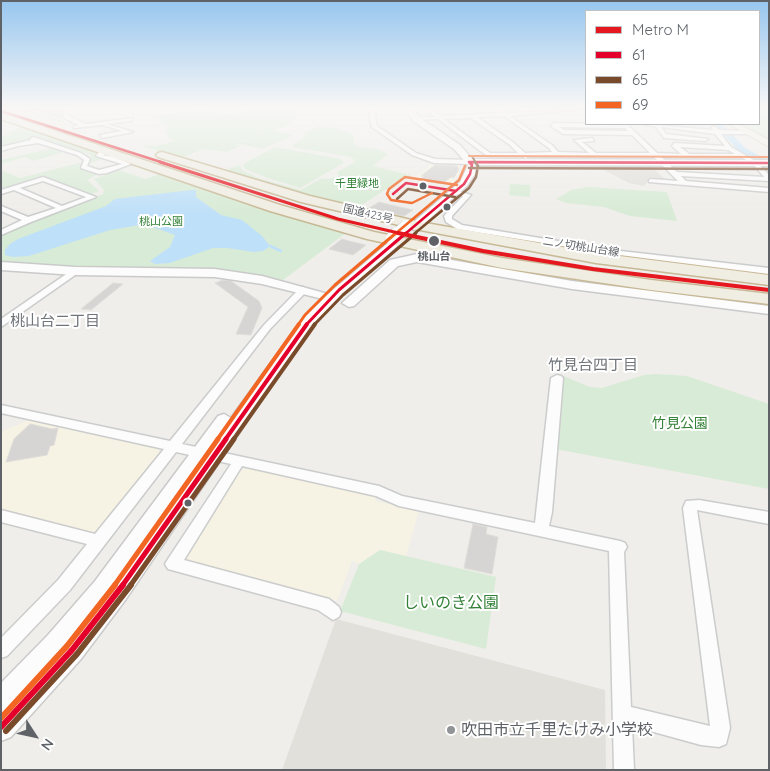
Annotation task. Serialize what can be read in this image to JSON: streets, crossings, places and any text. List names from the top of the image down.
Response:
{
  "streets": {
    "highway": ["国道423号"],
    "street": ["二ノ切桃山台線"]
  },
  "districts": ["桃山台二丁目", "竹見台四丁目"],
  "parks": [
    "千里緑地",
    "桃山公園",
    "竹見公園",
    "しいのき公園"
  ],
  "places": ["桃山台", "吹田市立千里たけみ小学校"],
  "lines": [
    "metro line M",
    "transit line 69",
    "transit line 65",
    "transit line 61"
  ],
  "legend": [
    "Metro M",
    "61",
    "65",
    "69"
  ],
  "north": "bottom right"
}
